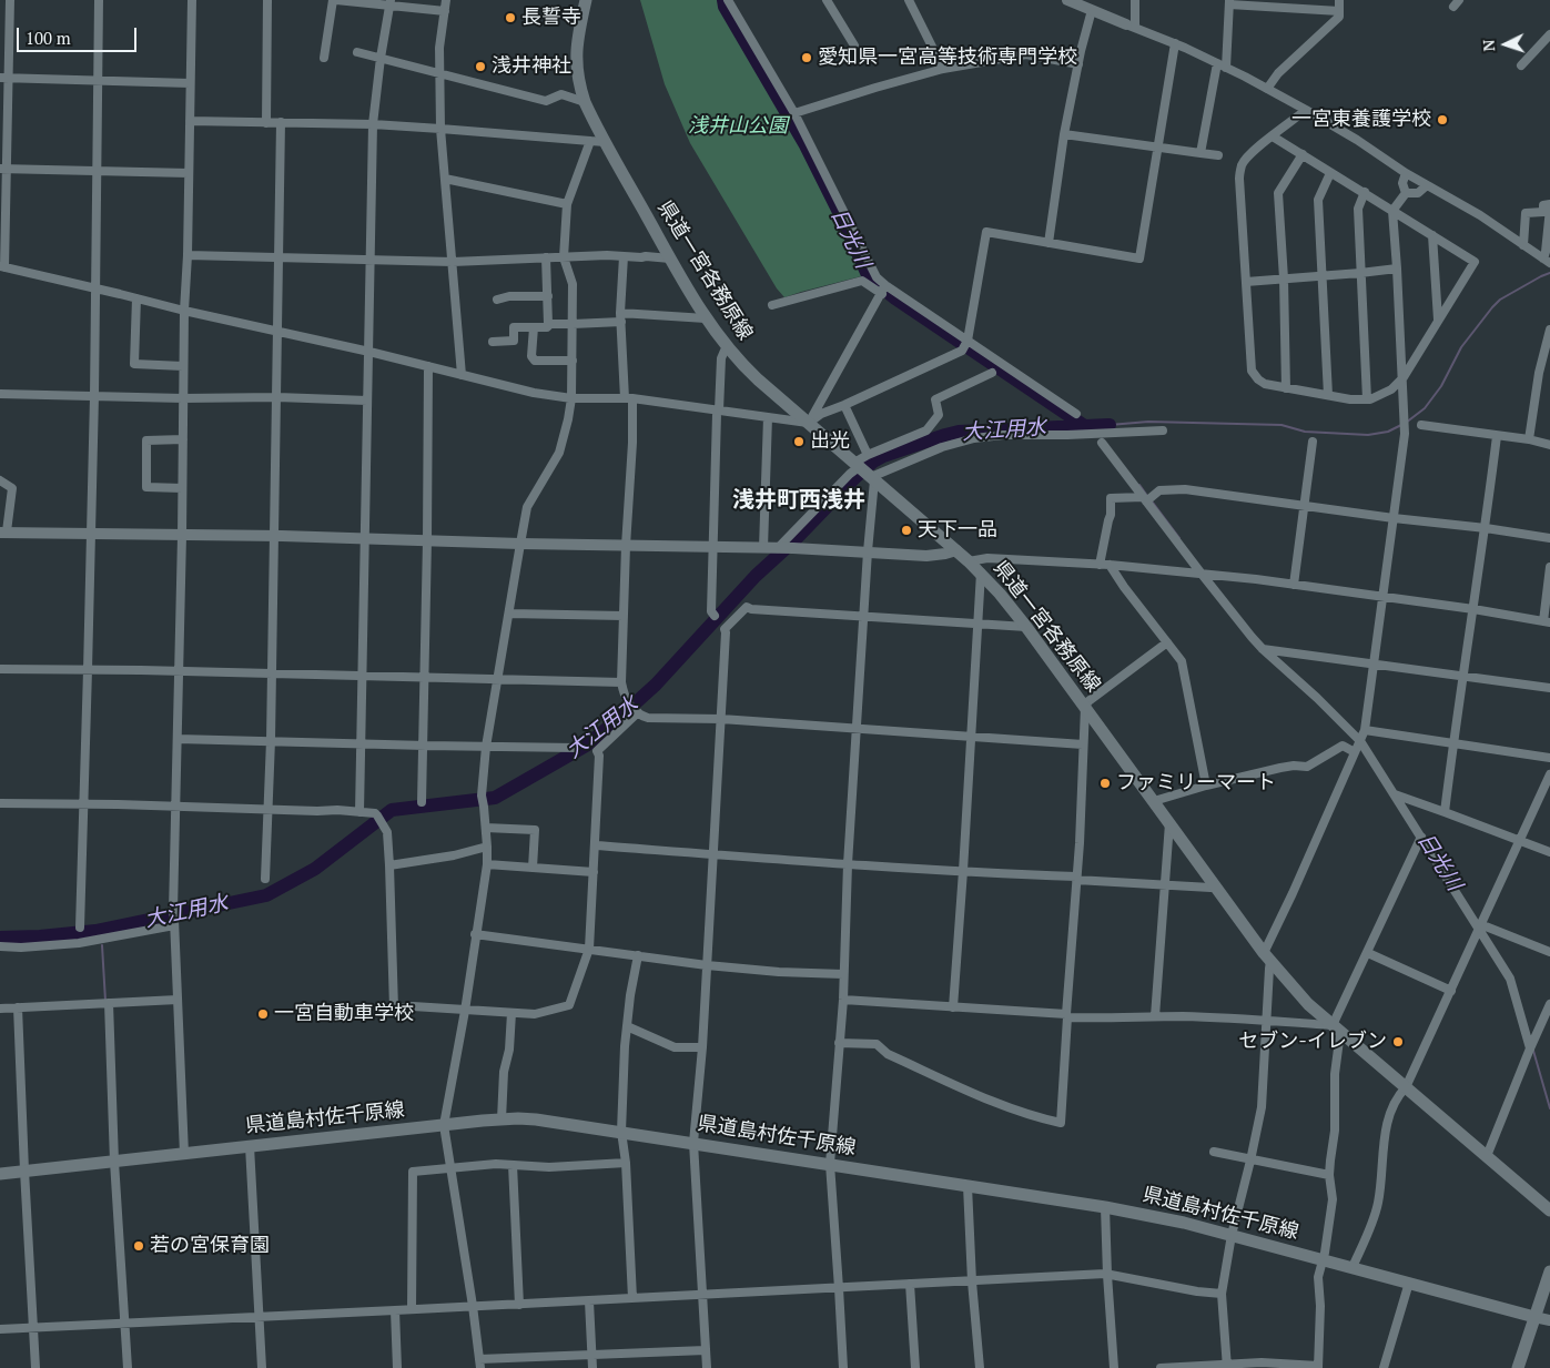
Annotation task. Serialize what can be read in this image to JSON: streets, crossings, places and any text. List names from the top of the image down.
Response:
{
  "streets": {
    "main road": ["県道一宮各務原線", "県道島村佐千原線"]
  },
  "districts": ["浅井町西浅井"],
  "water": ["日光川", "大江用水"],
  "parks": ["浅井山公園"],
  "places": [
    "長誓寺",
    "愛知県一宮高等技術専門学校",
    "浅井神社",
    "一宮東養護学校",
    "出光",
    "天下一品",
    "ファミリーマート",
    "一宮自動車学校",
    "セブン-イレブン",
    "若の宮保育園"
  ],
  "scale_bar": "100 m",
  "north": "left"
}
